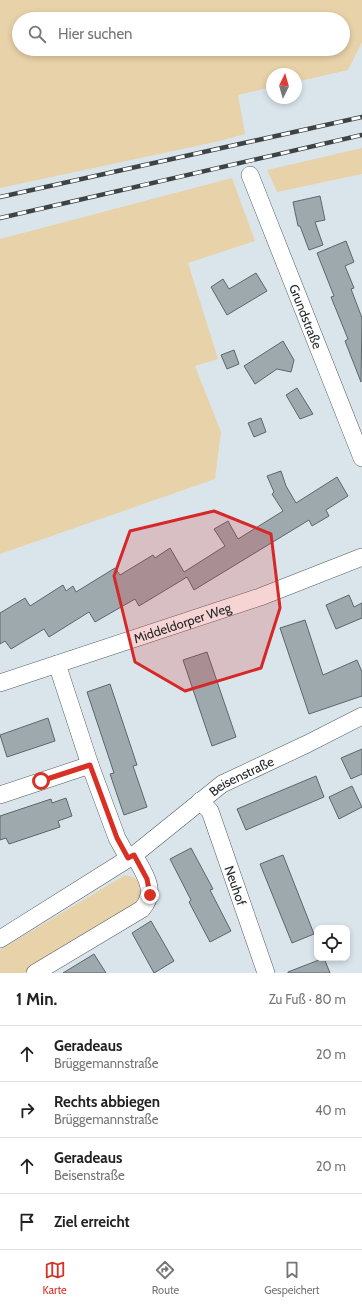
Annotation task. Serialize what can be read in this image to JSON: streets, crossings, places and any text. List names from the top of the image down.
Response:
{
  "streets": {
    "street": [
      "Grundstraße",
      "Middeldorper Weg",
      "Beisenstraße",
      "Neuhof"
    ]
  },
  "crossings": [
    ["Beisenstraße", "Neuhof"]
  ],
  "north": "top",
  "page": {
    "search": "Hier suchen",
    "heading": ["1 Min.", "Zu Fuß · 80 m"],
    "list": [
      ["Geradeaus", "Brüggemannstraße", "20 m"],
      ["Rechts abbiegen", "Brüggemannstraße", "40 m"],
      ["Geradeaus", "Beisenstraße", "20 m"],
      "Ziel erreicht"
    ],
    "nav": ["Karte", "Route", "Gespeichert"]
  }
}
